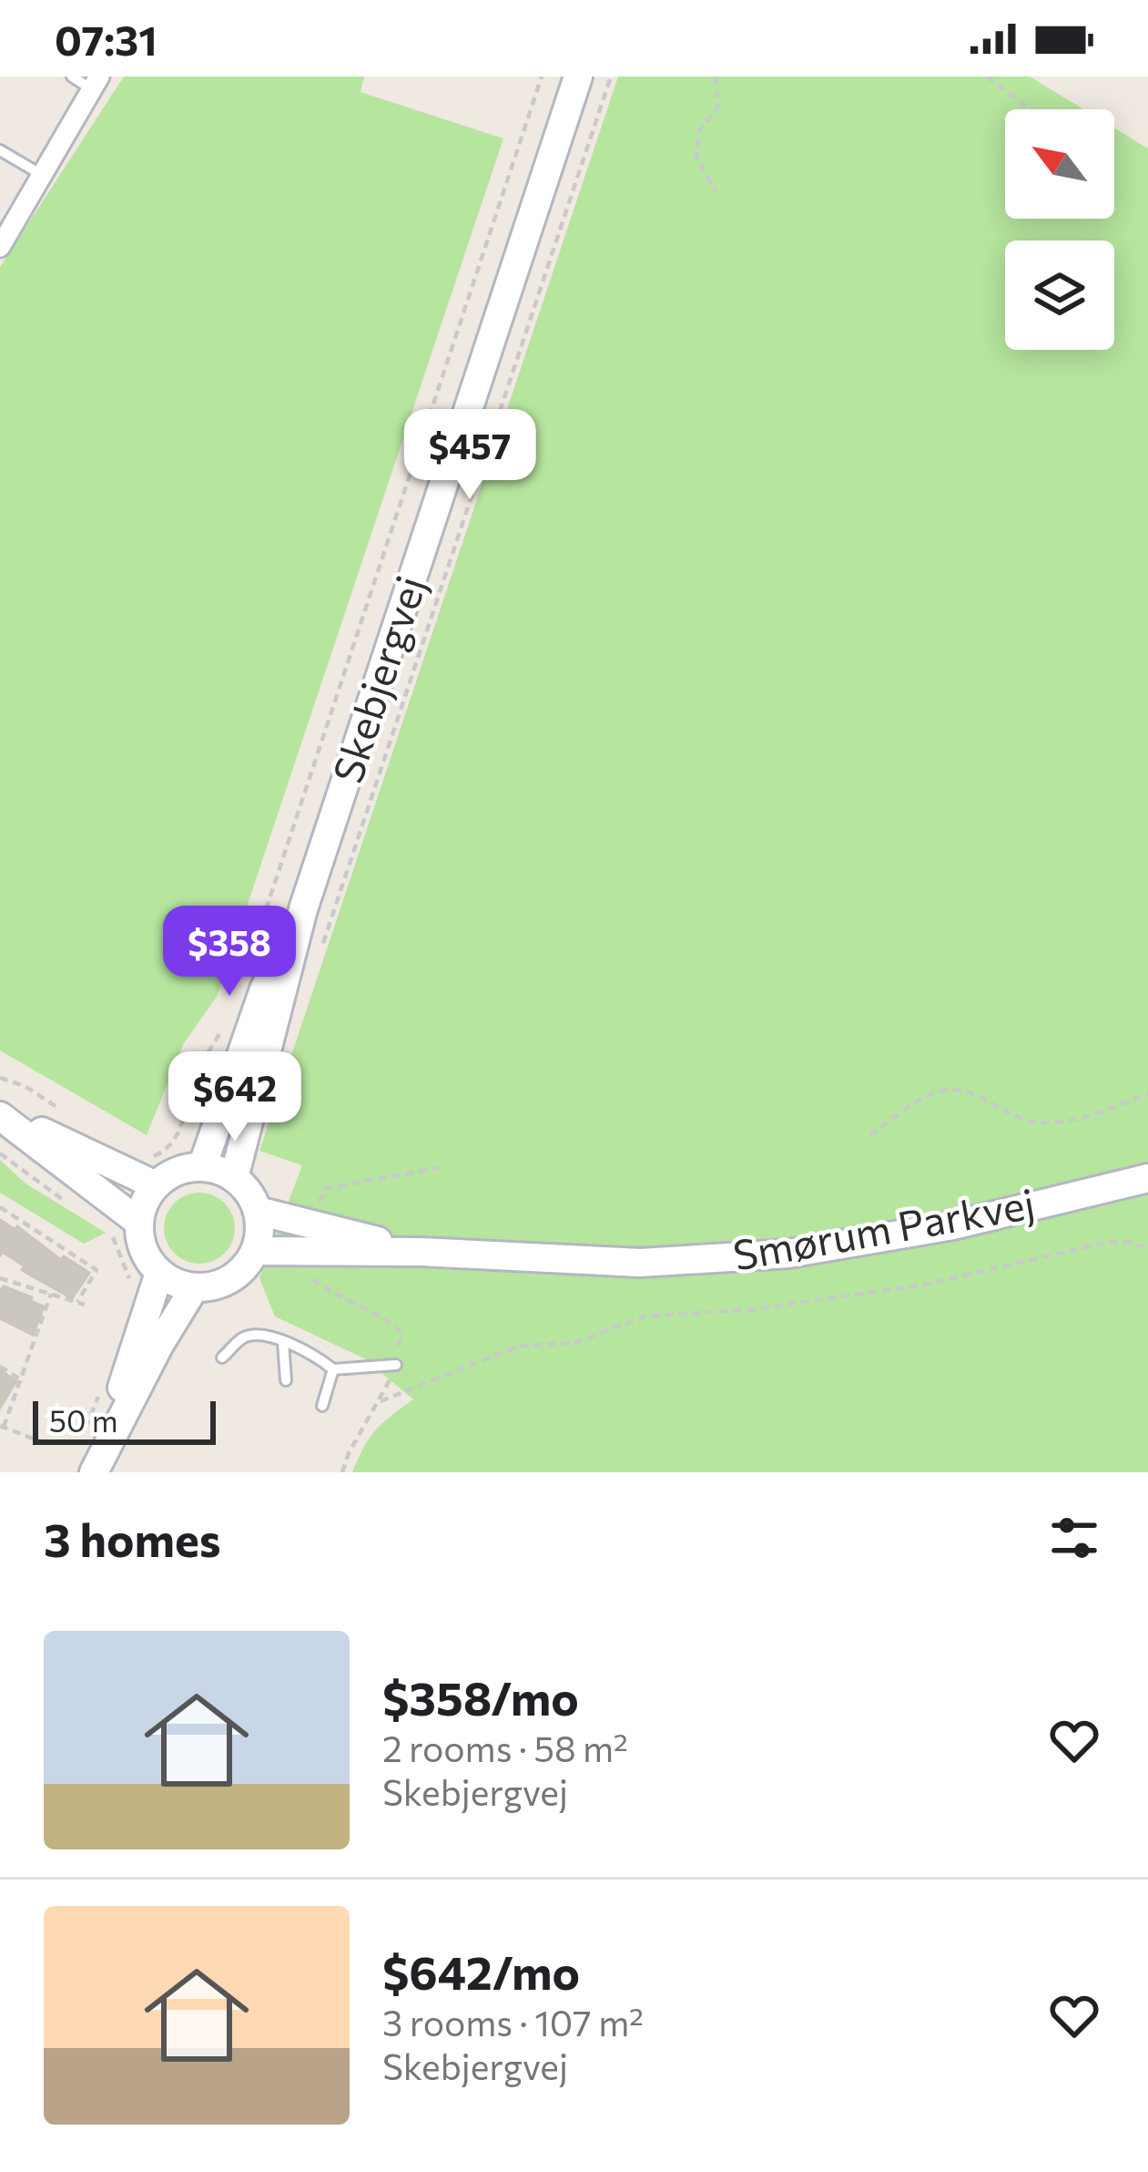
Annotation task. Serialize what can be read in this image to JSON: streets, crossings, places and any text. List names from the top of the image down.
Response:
{
  "streets": {
    "street": ["Skebjergvej", "Smørum Parkvej"]
  },
  "crossings": [
    ["Skebjergvej", "Smørum Parkvej"]
  ],
  "scale_bar": "50 m",
  "north": "top left",
  "page": {
    "status": "07:31",
    "price": ["$457", "$358", "$642"],
    "scale": "50 m",
    "heading": "3 homes",
    "list": [
      {
        "name": "$358/mo",
        "note": "2 rooms · 58 m² · Skebjergvej"
      },
      {
        "name": "$642/mo",
        "note": "3 rooms · 107 m² · Skebjergvej"
      }
    ]
  }
}
